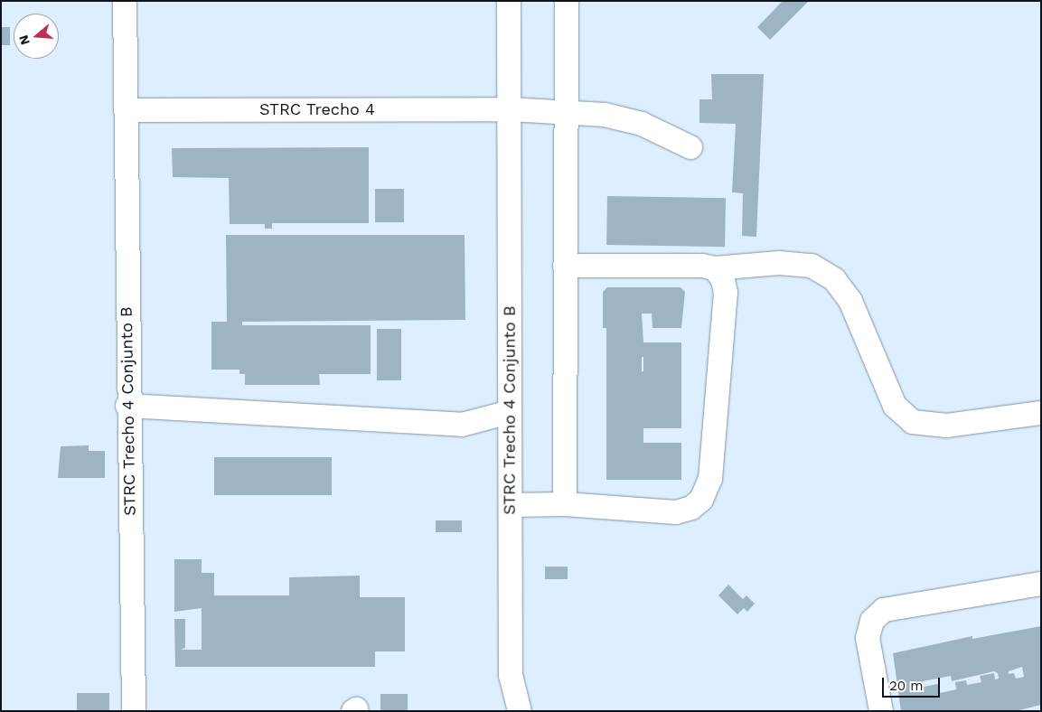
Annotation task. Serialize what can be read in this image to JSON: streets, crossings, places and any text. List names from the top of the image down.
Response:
{
  "streets": {
    "street": ["STRC Trecho 4", "STRC Trecho 4 Conjunto B"]
  },
  "crossings": [
    ["STRC Trecho 4", "STRC Trecho 4 Conjunto B"]
  ],
  "scale_bar": "20 m",
  "north": "left"
}
